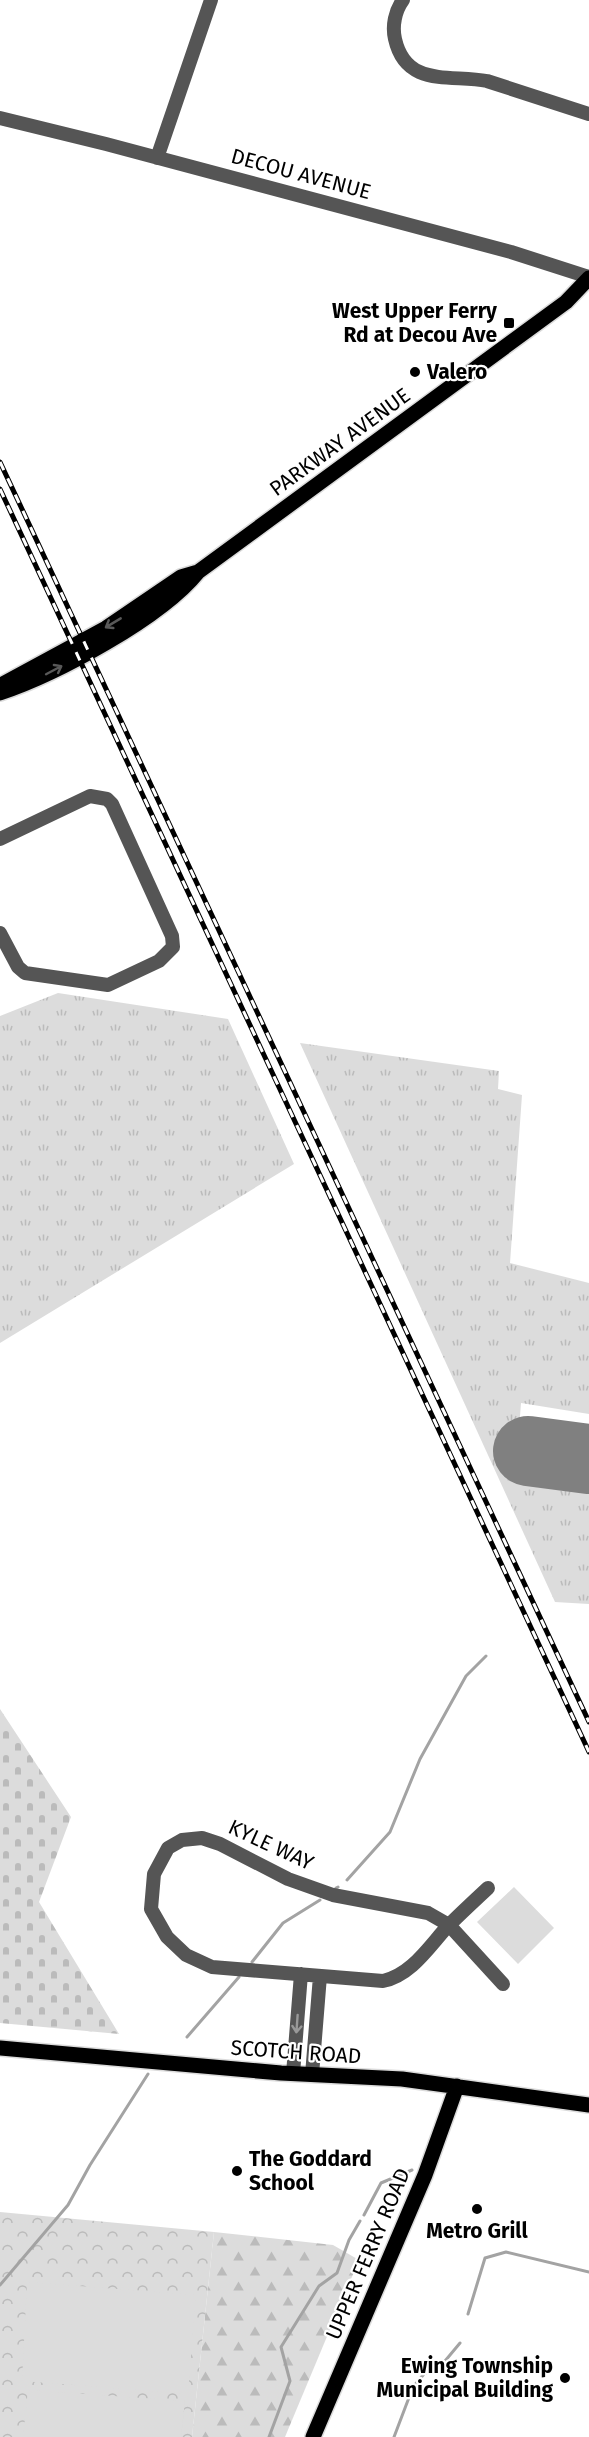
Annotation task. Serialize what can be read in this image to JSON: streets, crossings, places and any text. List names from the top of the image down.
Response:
{
  "streets": {
    "main road": ["PARKWAY AVENUE", "SCOTCH ROAD", "UPPER FERRY ROAD"],
    "street": ["DECOU AVENUE", "KYLE WAY"]
  },
  "crossings": [
    ["DECOU AVENUE", "PARKWAY AVENUE"],
    ["SCOTCH ROAD", "UPPER FERRY ROAD"]
  ],
  "places": {
    "transit": ["West Upper Ferry Rd at Decou Ave"],
    "other": [
      "Valero",
      "The Goddard School",
      "Metro Grill",
      "Ewing Township Municipal Building"
    ]
  }
}
